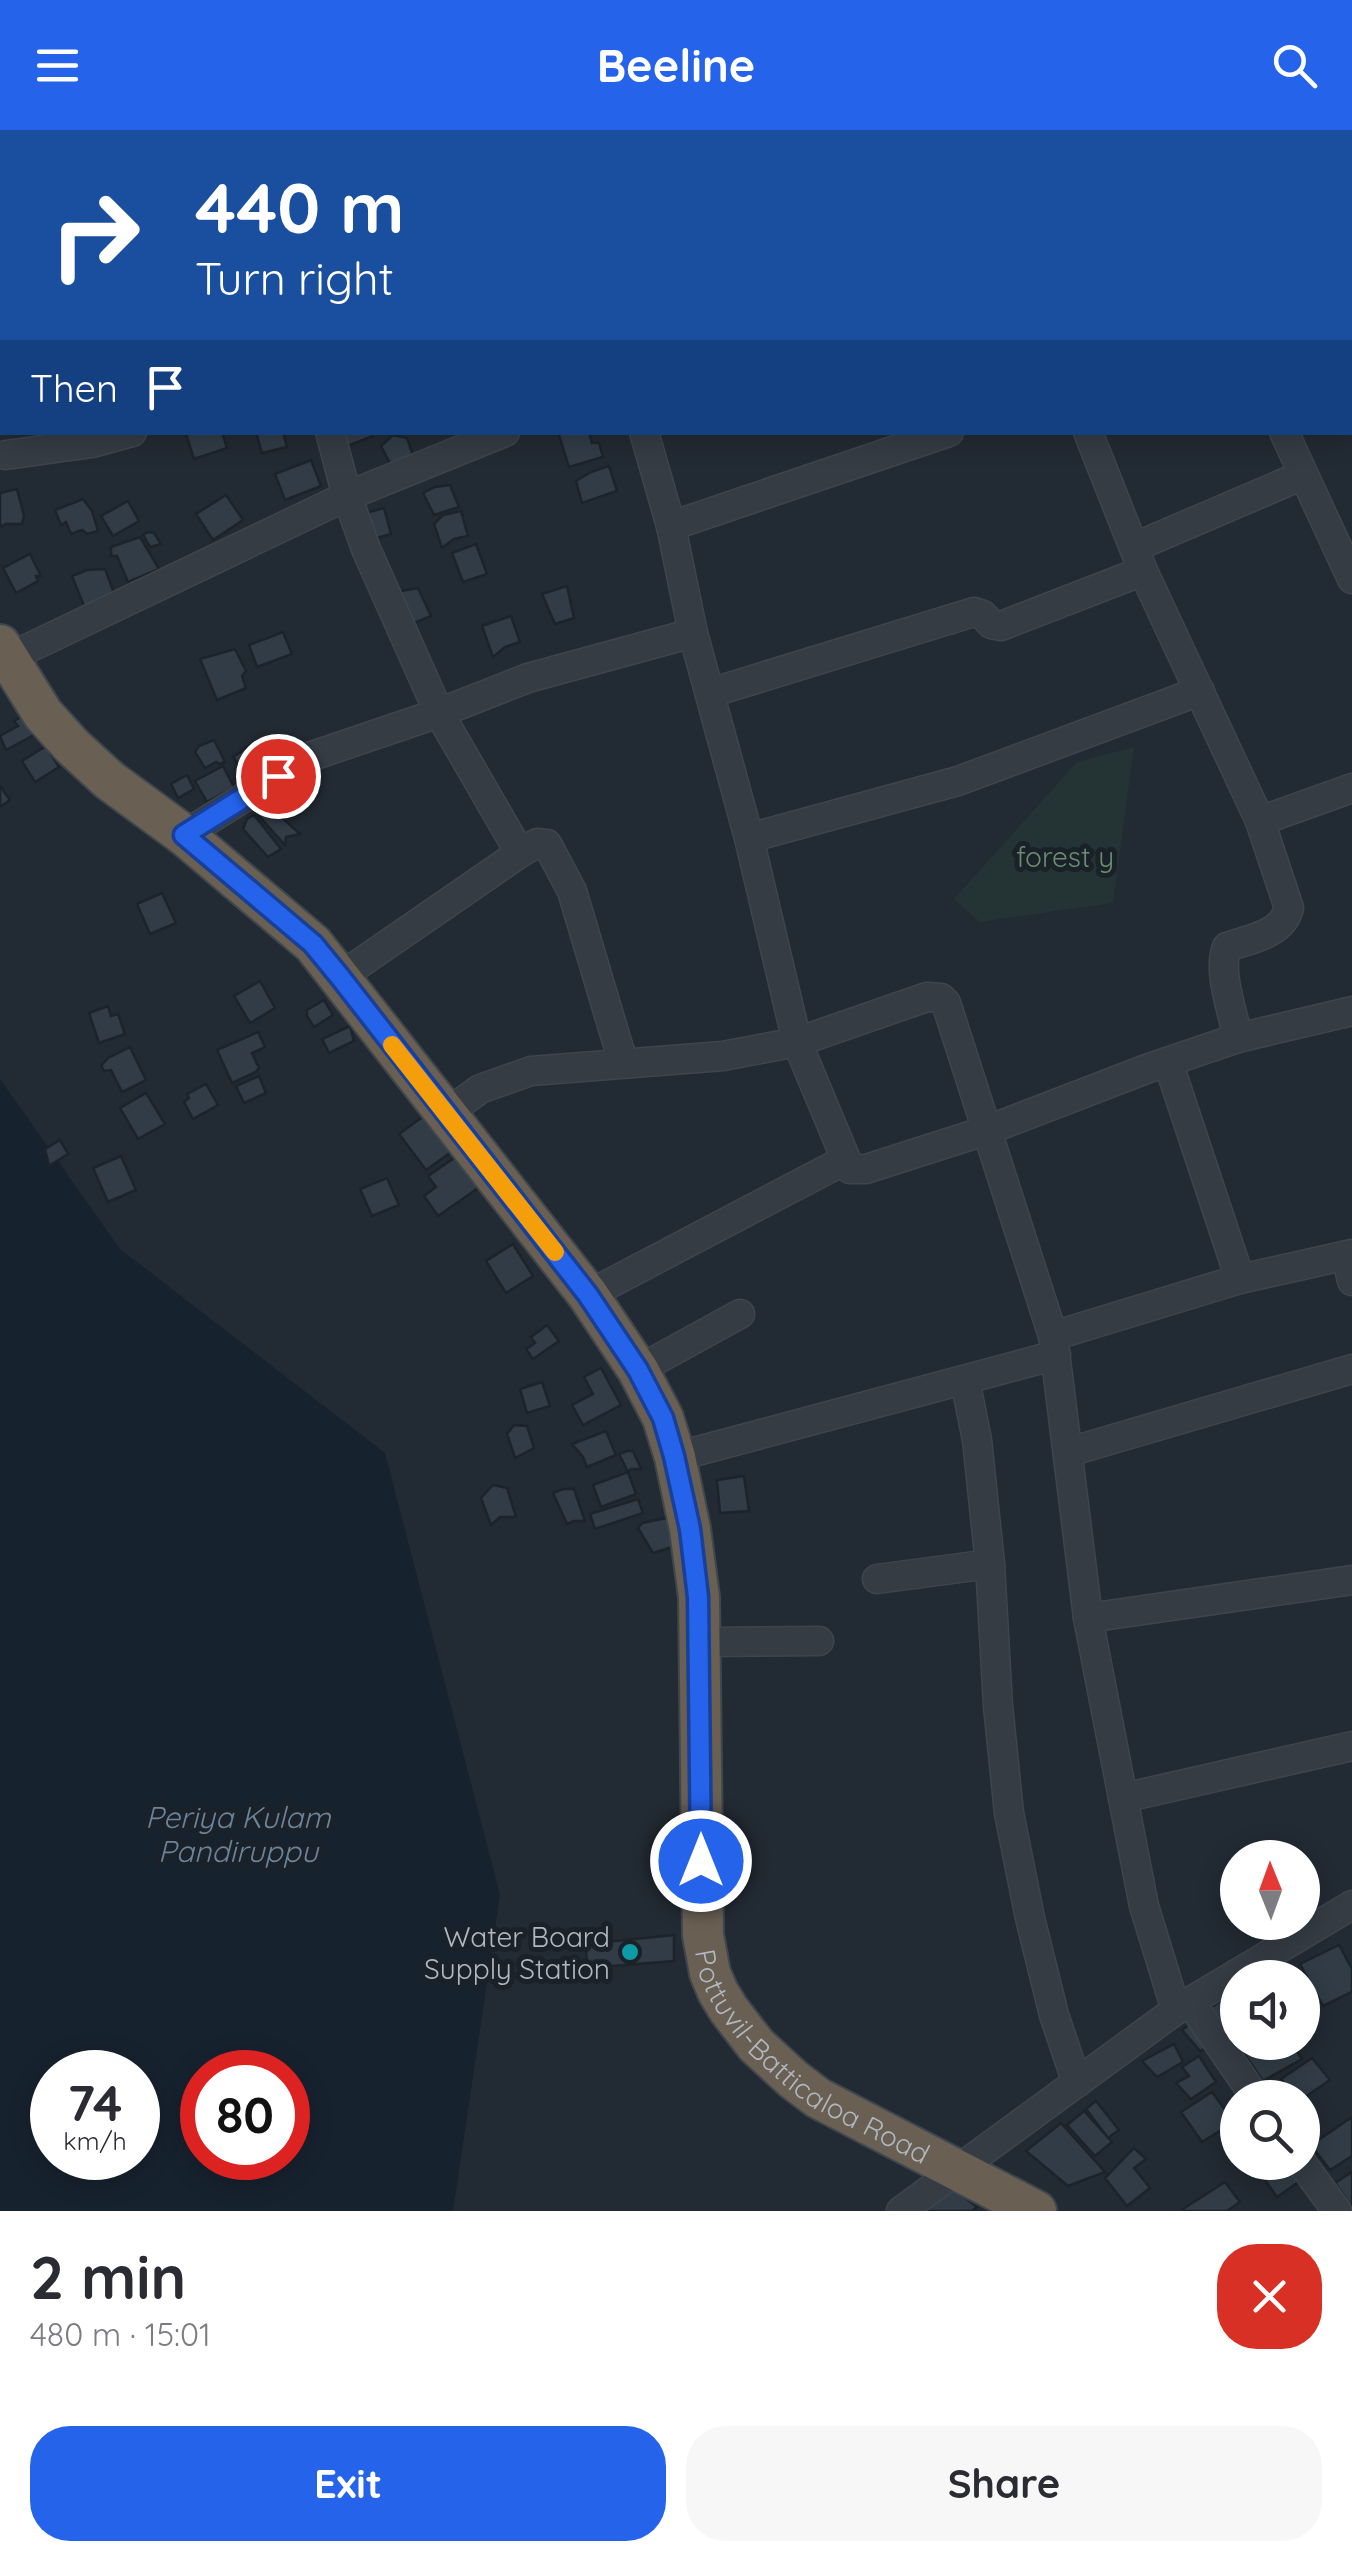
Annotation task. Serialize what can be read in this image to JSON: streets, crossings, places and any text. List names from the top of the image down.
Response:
{
  "streets": {
    "highway": ["Pottuvil-Batticaloa Road"]
  },
  "water": ["Periya Kulam Pandiruppu"],
  "parks": ["forest y"],
  "places": ["Water Board Supply Station"],
  "north": "top",
  "page": {
    "header": "Beeline",
    "turn": ["440 m", "Turn right"],
    "then": "Then",
    "speed": "74 km/h",
    "limit": "80",
    "heading": ["2 min", "480 m · 15:01"],
    "buttons": ["Exit", "Share"]
  }
}
